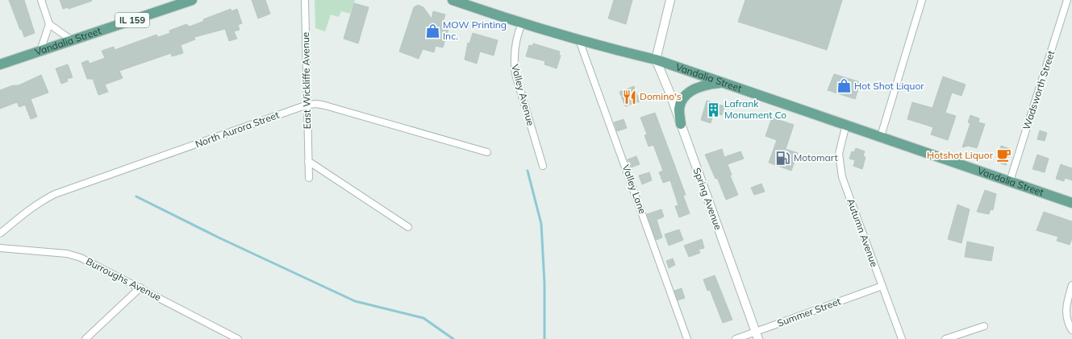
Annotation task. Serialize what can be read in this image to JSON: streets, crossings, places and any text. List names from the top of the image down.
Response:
{
  "streets": {
    "main road": ["IL 159", "Vandalia Street"],
    "street": [
      "East Wickliffe Avenue",
      "Wadsworth Street",
      "Valley Avenue",
      "North Aurora Street",
      "Valley Lane",
      "Spring Avenue",
      "Autumn Avenue",
      "Burroughs Avenue",
      "Summer Street"
    ]
  },
  "crossings": [
    ["Vandalia Street", "Wadsworth Street"],
    ["Vandalia Street", "Valley Avenue"],
    ["Vandalia Street", "Valley Lane"],
    ["Vandalia Street", "Spring Avenue"],
    ["Vandalia Street", "Autumn Avenue"],
    ["East Wickliffe Avenue", "North Aurora Street"],
    ["Spring Avenue", "Summer Street"],
    ["Autumn Avenue", "Summer Street"]
  ],
  "places": {
    "shop": ["MOW Printing Inc.", "Hot Shot Liquor"],
    "restaurant": ["Domino's"],
    "building": ["Lafrank Monument Co"],
    "cafe": ["Hotshot Liquor"],
    "fuel station": ["Motomart"]
  }
}
